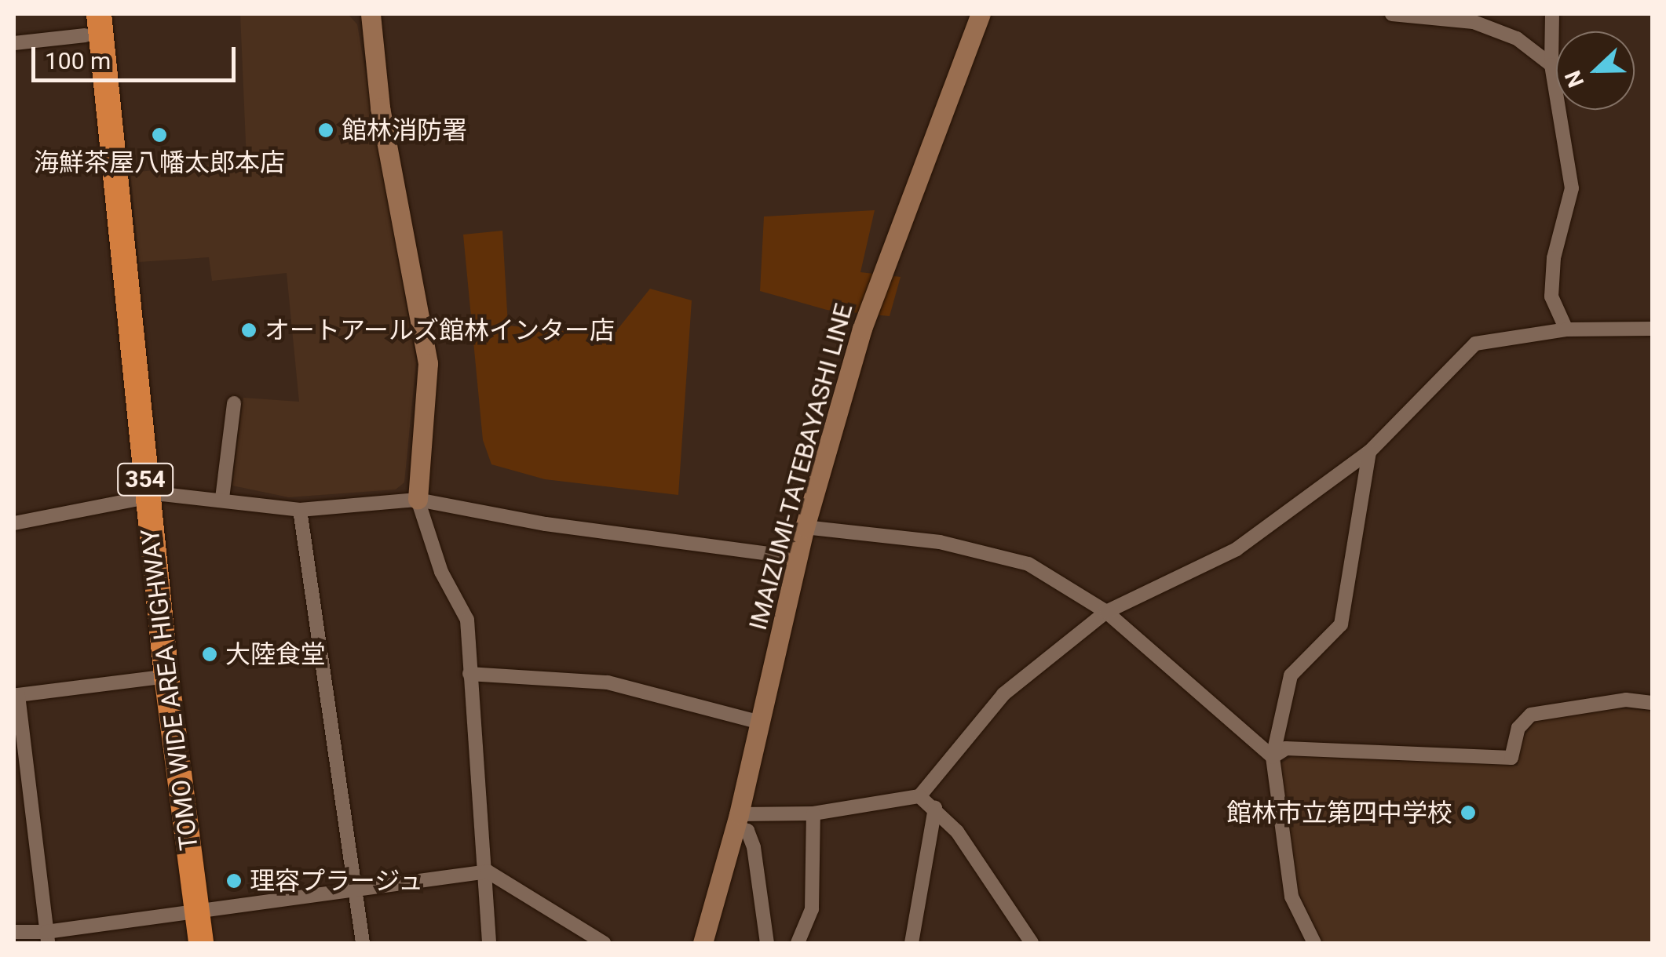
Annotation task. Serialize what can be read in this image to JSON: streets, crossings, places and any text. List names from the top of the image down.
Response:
{
  "streets": {
    "highway": ["354", "TOMO WIDE AREA HIGHWAY"],
    "main road": ["IMAIZUMI-TATEBAYASHI LINE"]
  },
  "places": [
    "館林消防署",
    "海鮮茶屋八幡太郎本店",
    "オートアールズ館林インター店",
    "大陸食堂",
    "館林市立第四中学校",
    "理容プラージュ"
  ],
  "scale_bar": "100 m",
  "north": "left"
}
